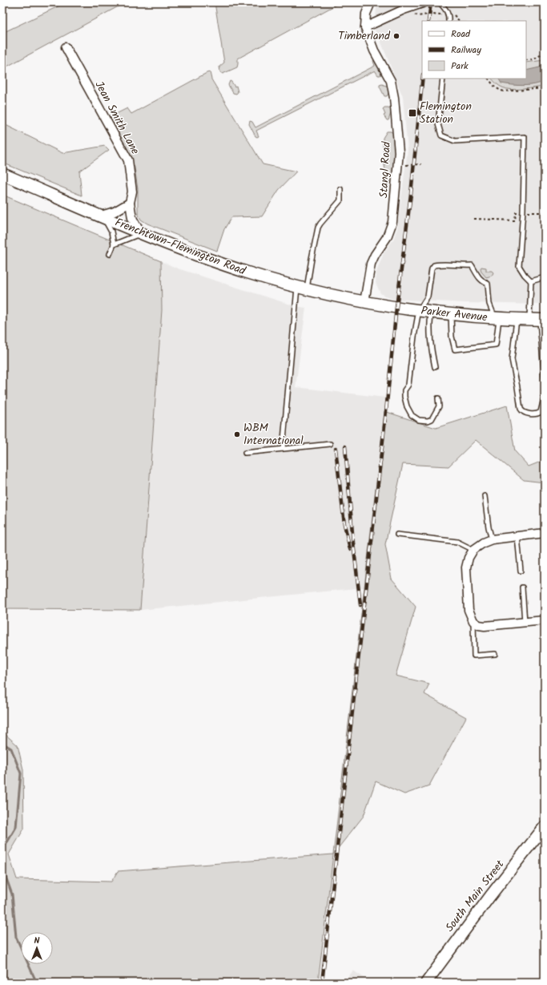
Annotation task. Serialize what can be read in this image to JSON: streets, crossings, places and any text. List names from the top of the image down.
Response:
{
  "streets": {
    "main road": ["Frenchtown-Flemington Road", "Parker Avenue"],
    "street": ["Jean Smith Lane", "Stangl Road", "South Main Street"]
  },
  "crossings": [
    ["Jean Smith Lane", "Frenchtown-Flemington Road"],
    ["Stangl Road", "Frenchtown-Flemington Road"],
    ["Stangl Road", "Parker Avenue"],
    ["Frenchtown-Flemington Road", "Parker Avenue"]
  ],
  "places": {
    "other": ["Timberland", "WBM International"],
    "transit": ["Flemington Station"]
  },
  "legend": ["Road", "Railway", "Park"],
  "north": "top"
}
